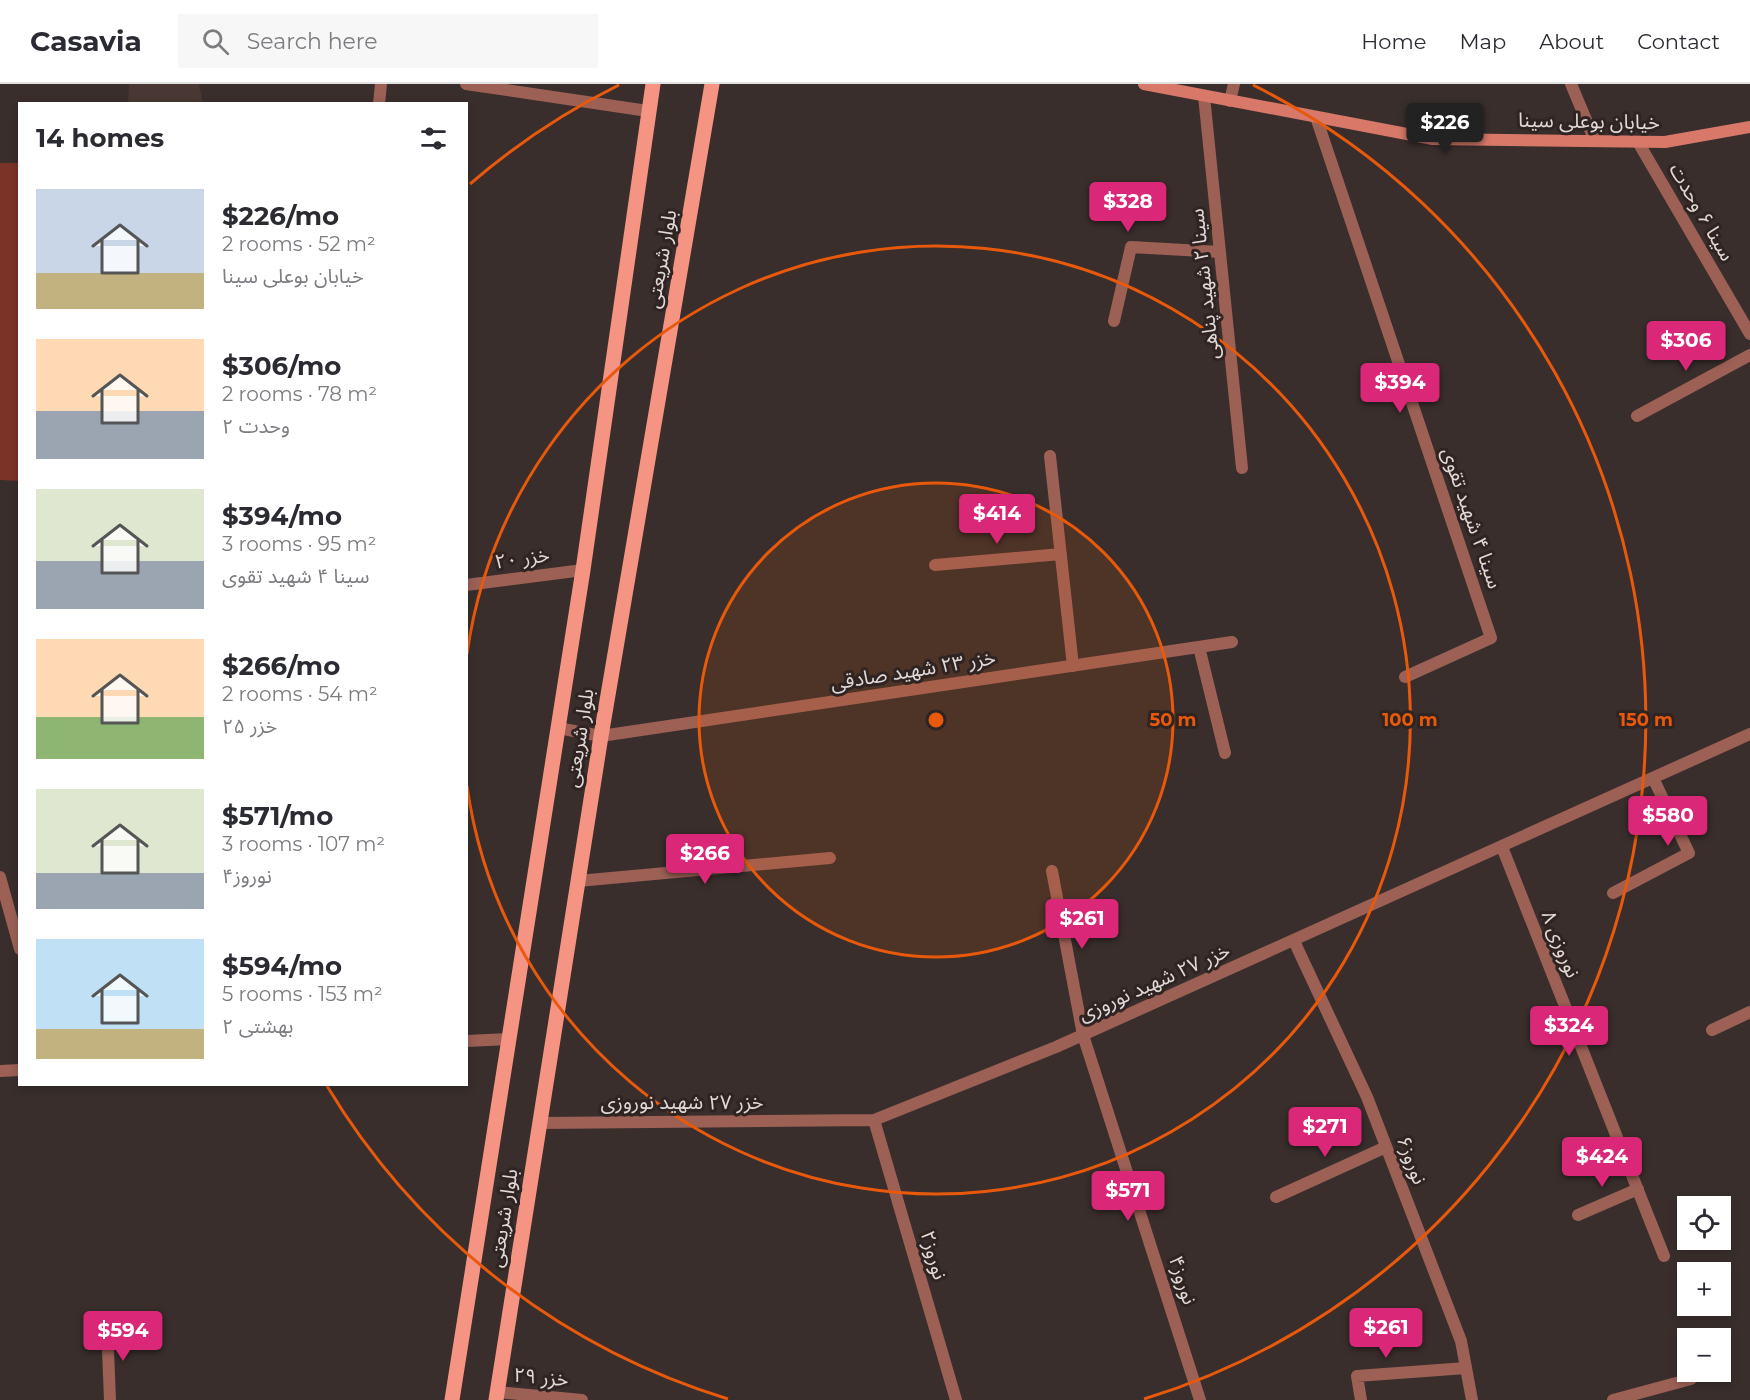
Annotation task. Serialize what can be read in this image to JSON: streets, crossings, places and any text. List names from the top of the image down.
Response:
{
  "streets": {
    "main road": ["خیابان بوعلی سینا", "بلوار شریعتی"],
    "street": [
      "سینا ۶ وحدت",
      "سینا ۲ شهید پناهی",
      "سینا ۴ شهید تقوی",
      "خزر ۲۰",
      "خزر ۲۳ شهید صادقی",
      "نوروزی ۸",
      "خزر ۲۷ شهید نوروزی",
      "نوروز۶",
      "نوروز۲",
      "نوروز۴",
      "خزر ۲۹"
    ]
  },
  "crossings": [
    ["خیابان بوعلی سینا", "سینا ۶ وحدت"],
    ["خیابان بوعلی سینا", "سینا ۲ شهید پناهی"],
    ["خیابان بوعلی سینا", "سینا ۴ شهید تقوی"],
    ["بلوار شریعتی", "خزر ۲۰"],
    ["بلوار شریعتی", "خزر ۲۳ شهید صادقی"],
    ["بلوار شریعتی", "خزر ۲۷ شهید نوروزی"],
    ["بلوار شریعتی", "خزر ۲۹"],
    ["نوروزی ۸", "خزر ۲۷ شهید نوروزی"],
    ["خزر ۲۷ شهید نوروزی", "نوروز۶"],
    ["خزر ۲۷ شهید نوروزی", "نوروز۲"],
    ["خزر ۲۷ شهید نوروزی", "نوروز۴"]
  ],
  "page": {
    "header": "Casavia",
    "search": "Search here",
    "nav": [
      "Home",
      "Map",
      "About",
      "Contact"
    ],
    "heading": "14 homes",
    "price": [
      "$226",
      "$328",
      "$306",
      "$394",
      "$414",
      "$580",
      "$266",
      "$261",
      "$324",
      "$271",
      "$424",
      "$571",
      "$261",
      "$594"
    ],
    "list": [
      {
        "name": "$226/mo",
        "note": "2 rooms · 52 m² · خیابان بوعلی سینا"
      },
      {
        "name": "$306/mo",
        "note": "2 rooms · 78 m² · وحدت ۲"
      },
      {
        "name": "$394/mo",
        "note": "3 rooms · 95 m² · سینا ۴ شهید تقوی"
      },
      {
        "name": "$266/mo",
        "note": "2 rooms · 54 m² · خزر ۲۵"
      },
      {
        "name": "$571/mo",
        "note": "3 rooms · 107 m² · نوروز۴"
      },
      {
        "name": "$594/mo",
        "note": "5 rooms · 153 m² · بهشتی ۲"
      }
    ],
    "map_buttons": ["+", "−"]
  },
  "rings": ["50 m", "100 m", "150 m"]
}
